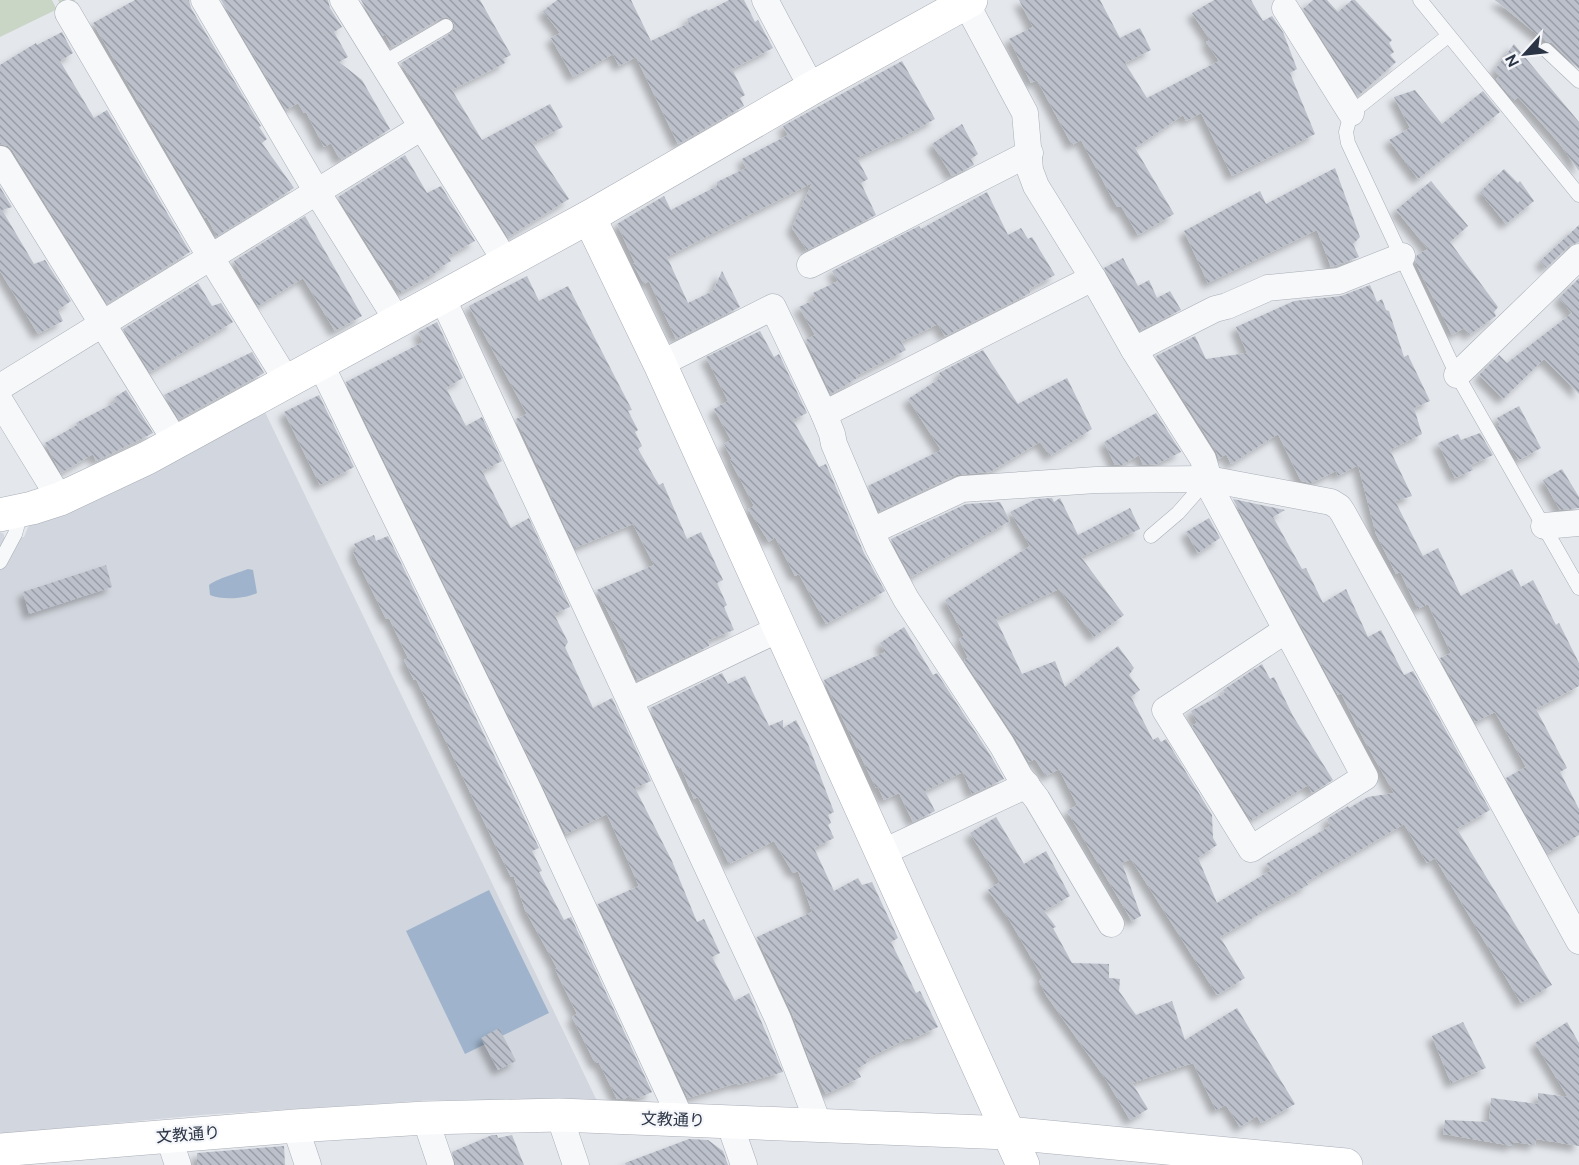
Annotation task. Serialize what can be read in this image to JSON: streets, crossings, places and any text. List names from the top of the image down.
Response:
{
  "streets": {
    "street": ["文教通り"]
  },
  "north": "bottom left"
}
